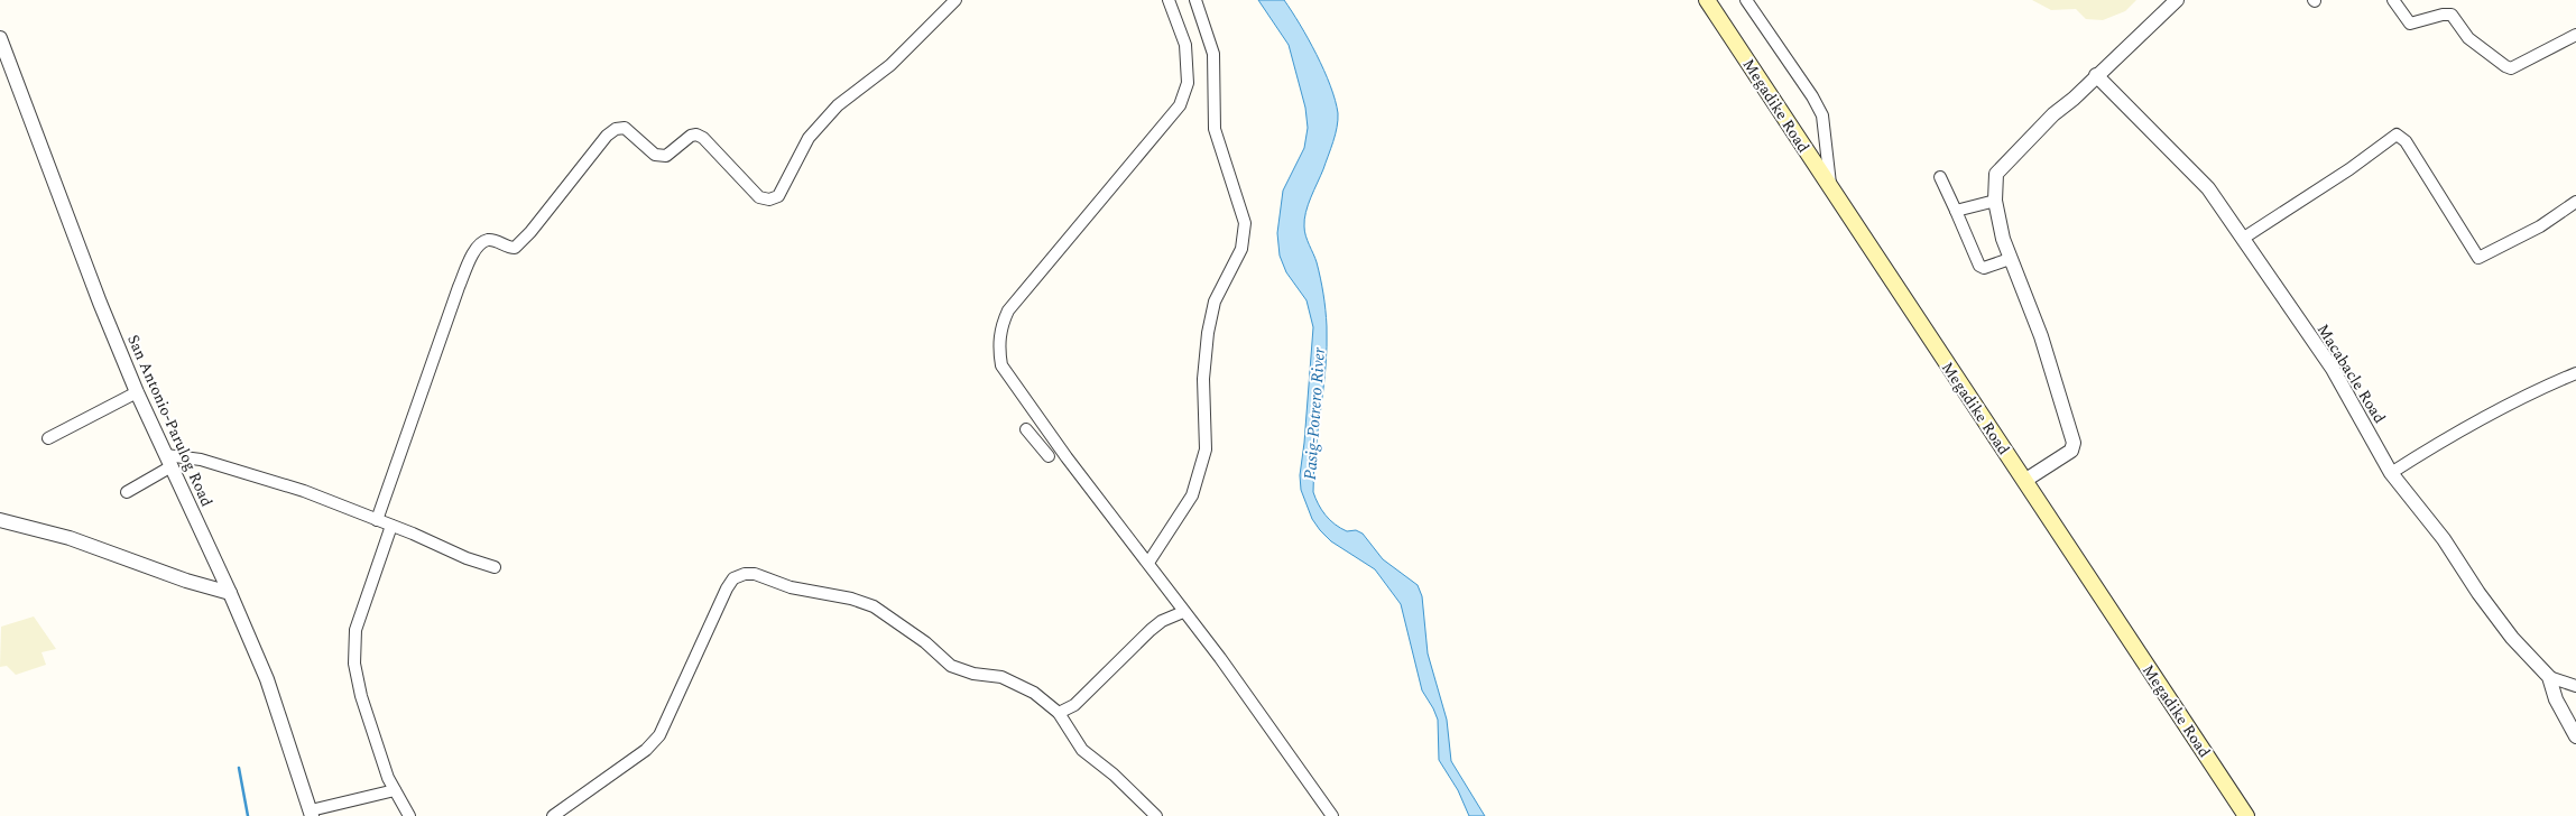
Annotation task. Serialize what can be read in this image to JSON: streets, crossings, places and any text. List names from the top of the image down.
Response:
{
  "streets": {
    "main road": ["Megadike Road"],
    "street": ["Macabacle Road", "San Antonio-Parulog Road"]
  },
  "water": ["Pasig-Potrero River"]
}
